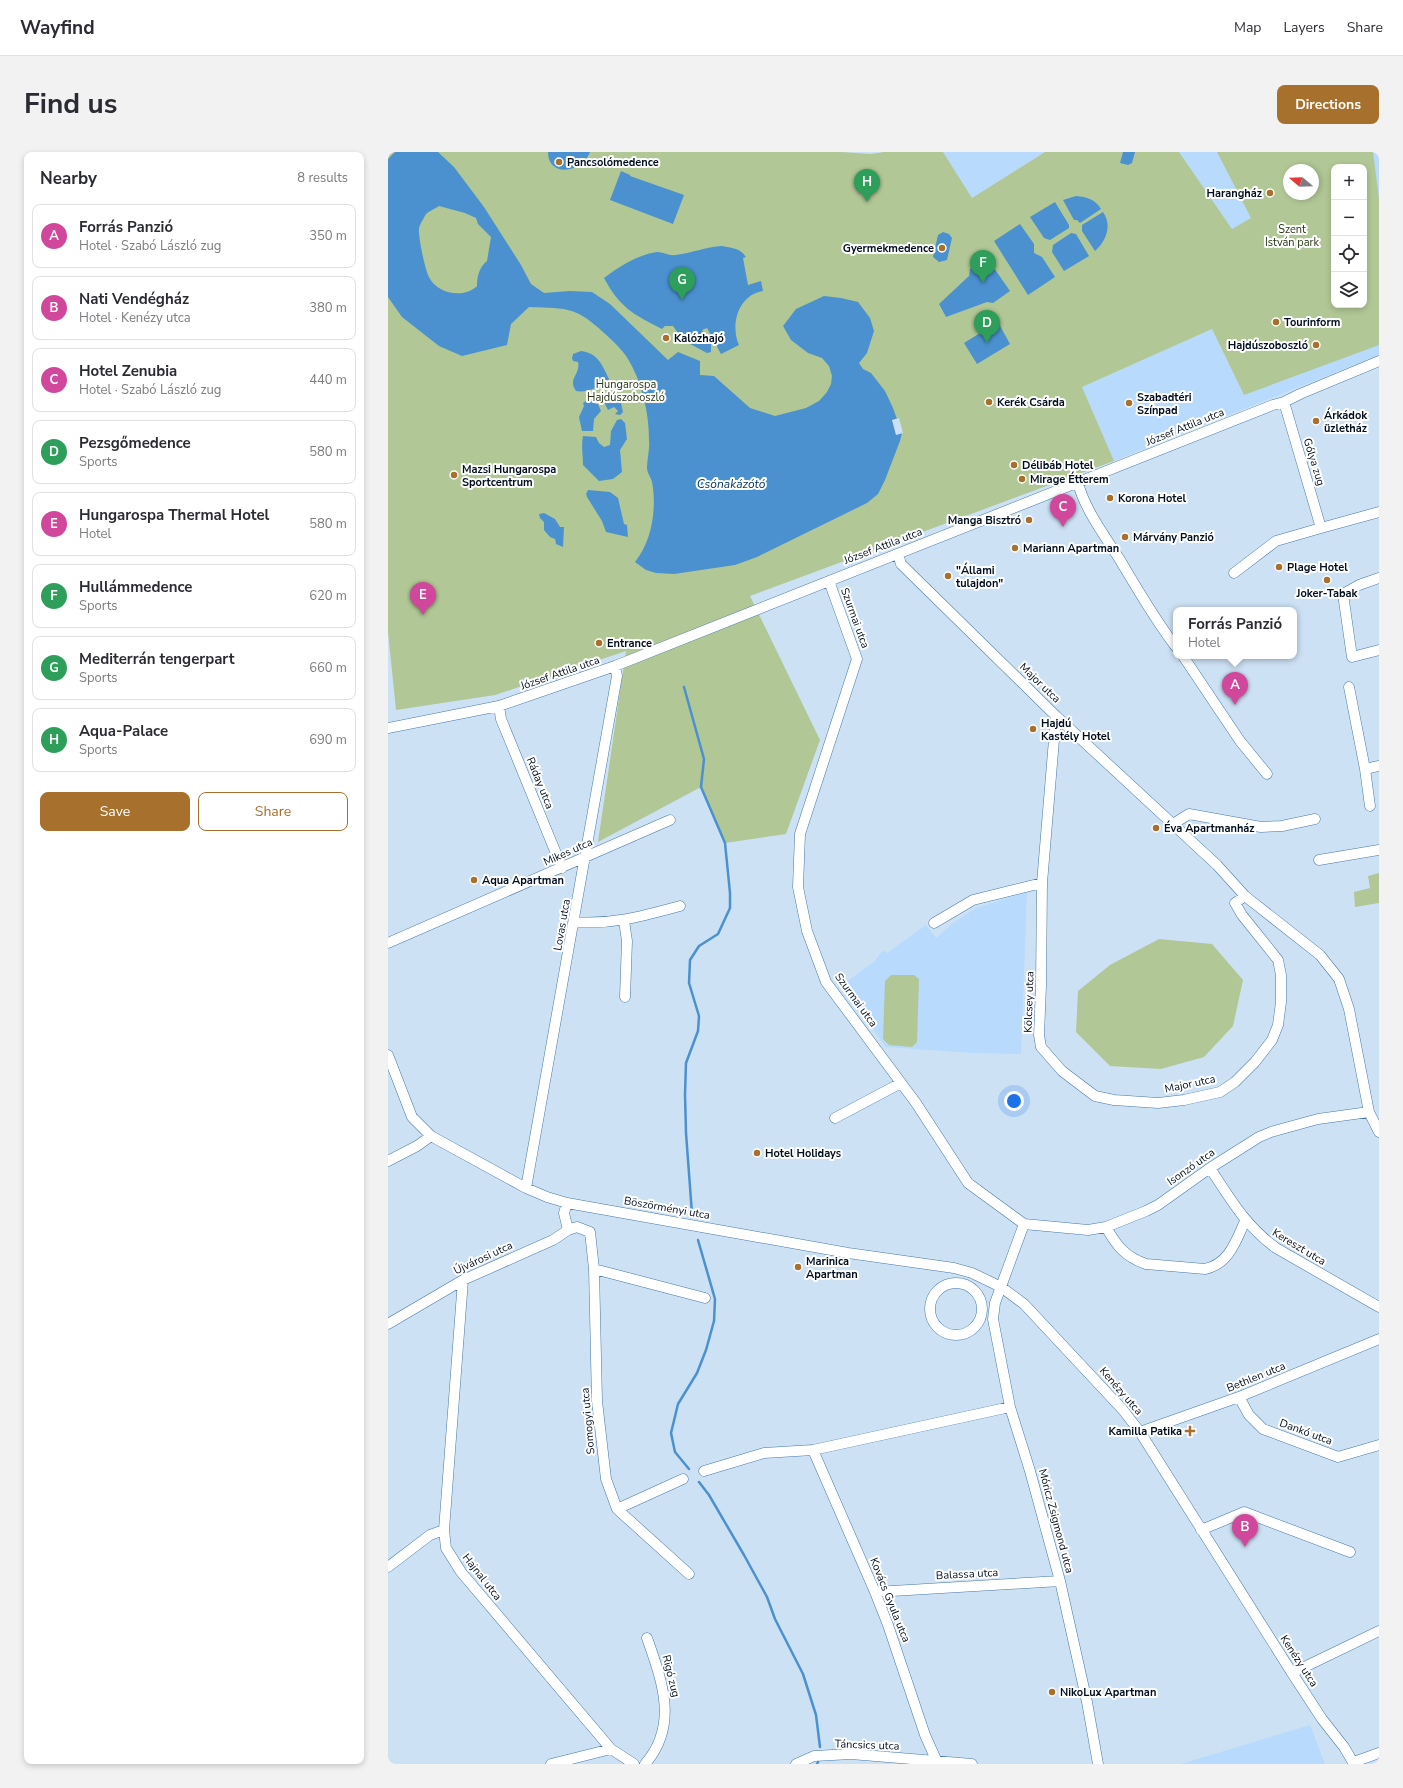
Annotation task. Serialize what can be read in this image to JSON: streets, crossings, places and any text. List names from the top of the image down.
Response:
{
  "streets": {
    "street": [
      "József Attila utca",
      "Gólya zug",
      "Szurmai utca",
      "Major utca",
      "Ráday utca",
      "Mikes utca",
      "Lovas utca",
      "Kölcsey utca",
      "Isonzó utca",
      "Böszörményi utca",
      "Kereszt utca",
      "Újvárosi utca",
      "Bethlen utca",
      "Kenézy utca",
      "Somogyi utca",
      "Dankó utca",
      "Móricz Zsigmond utca",
      "Balassa utca",
      "Hajnal utca",
      "Kovács Gyula utca",
      "Rigó zug",
      "Táncsics utca"
    ]
  },
  "crossings": [
    ["József Attila utca", "Gólya zug"],
    ["József Attila utca", "Szurmai utca"],
    ["József Attila utca", "Major utca"],
    ["József Attila utca", "Ráday utca"],
    ["József Attila utca", "Lovas utca"],
    ["Szurmai utca", "Isonzó utca"],
    ["Szurmai utca", "Móricz Zsigmond utca"],
    ["Major utca", "Kölcsey utca"],
    ["Major utca", "Isonzó utca"],
    ["Ráday utca", "Mikes utca"],
    ["Mikes utca", "Lovas utca"],
    ["Lovas utca", "Böszörményi utca"],
    ["Isonzó utca", "Kereszt utca"],
    ["Isonzó utca", "Móricz Zsigmond utca"],
    ["Böszörményi utca", "Kenézy utca"],
    ["Böszörményi utca", "Móricz Zsigmond utca"],
    ["Újvárosi utca", "Somogyi utca"],
    ["Újvárosi utca", "Hajnal utca"],
    ["Bethlen utca", "Kenézy utca"],
    ["Bethlen utca", "Dankó utca"],
    ["Kenézy utca", "Móricz Zsigmond utca"],
    ["Móricz Zsigmond utca", "Balassa utca"],
    ["Balassa utca", "Kovács Gyula utca"],
    ["Kovács Gyula utca", "Táncsics utca"]
  ],
  "water": ["Csónakázótó"],
  "parks": ["Szent István park", "Hungarospa Hajdúszoboszló"],
  "places": {
    "other": [
      "Pancsolómedence",
      "Harangház",
      "Gyermekmedence",
      "Tourinform",
      "Kalózhajó",
      "Hajdúszoboszló",
      "Kerék Csárda",
      "Szabadtéri Színpad",
      "Árkádok üzletház",
      "Délibáb Hotel",
      "Mazsi Hungarospa Sportcentrum",
      "Mirage Étterem",
      "Korona Hotel",
      "Manga Bisztró",
      "Márvány Panzió",
      "Mariann Apartman",
      "Plage Hotel",
      "\"Állami tulajdon\"",
      "Joker-Tabak",
      "Entrance",
      "Hajdú Kastély Hotel",
      "Éva Apartmanház",
      "Aqua Apartman",
      "Hotel Holidays",
      "Marinica Apartman",
      "NikoLux Apartman"
    ],
    "health": ["Kamilla Patika"]
  },
  "north": "left",
  "page": {
    "header": "Wayfind",
    "nav": ["Map", "Layers", "Share"],
    "title": "Find us",
    "buttons": [
      "Directions",
      ["Save", "Share"]
    ],
    "heading": ["Nearby", "8 results"],
    "map_buttons": ["+", "−"],
    "pins": [
      "H",
      "F",
      "G",
      "D",
      "C",
      "E",
      "A",
      "B"
    ],
    "list": [
      {
        "mark": "A",
        "name": "Forrás Panzió",
        "note": "Hotel · Szabó László zug",
        "value": "350 m"
      },
      {
        "mark": "B",
        "name": "Nati Vendégház",
        "note": "Hotel · Kenézy utca",
        "value": "380 m"
      },
      {
        "mark": "C",
        "name": "Hotel Zenubia",
        "note": "Hotel · Szabó László zug",
        "value": "440 m"
      },
      {
        "mark": "D",
        "name": "Pezsgőmedence",
        "note": "Sports",
        "value": "580 m"
      },
      {
        "mark": "E",
        "name": "Hungarospa Thermal Hotel",
        "note": "Hotel",
        "value": "580 m"
      },
      {
        "mark": "F",
        "name": "Hullámmedence",
        "note": "Sports",
        "value": "620 m"
      },
      {
        "mark": "G",
        "name": "Mediterrán tengerpart",
        "note": "Sports",
        "value": "660 m"
      },
      {
        "mark": "H",
        "name": "Aqua-Palace",
        "note": "Sports",
        "value": "690 m"
      }
    ],
    "popup": ["Forrás Panzió", "Hotel"]
  }
}
